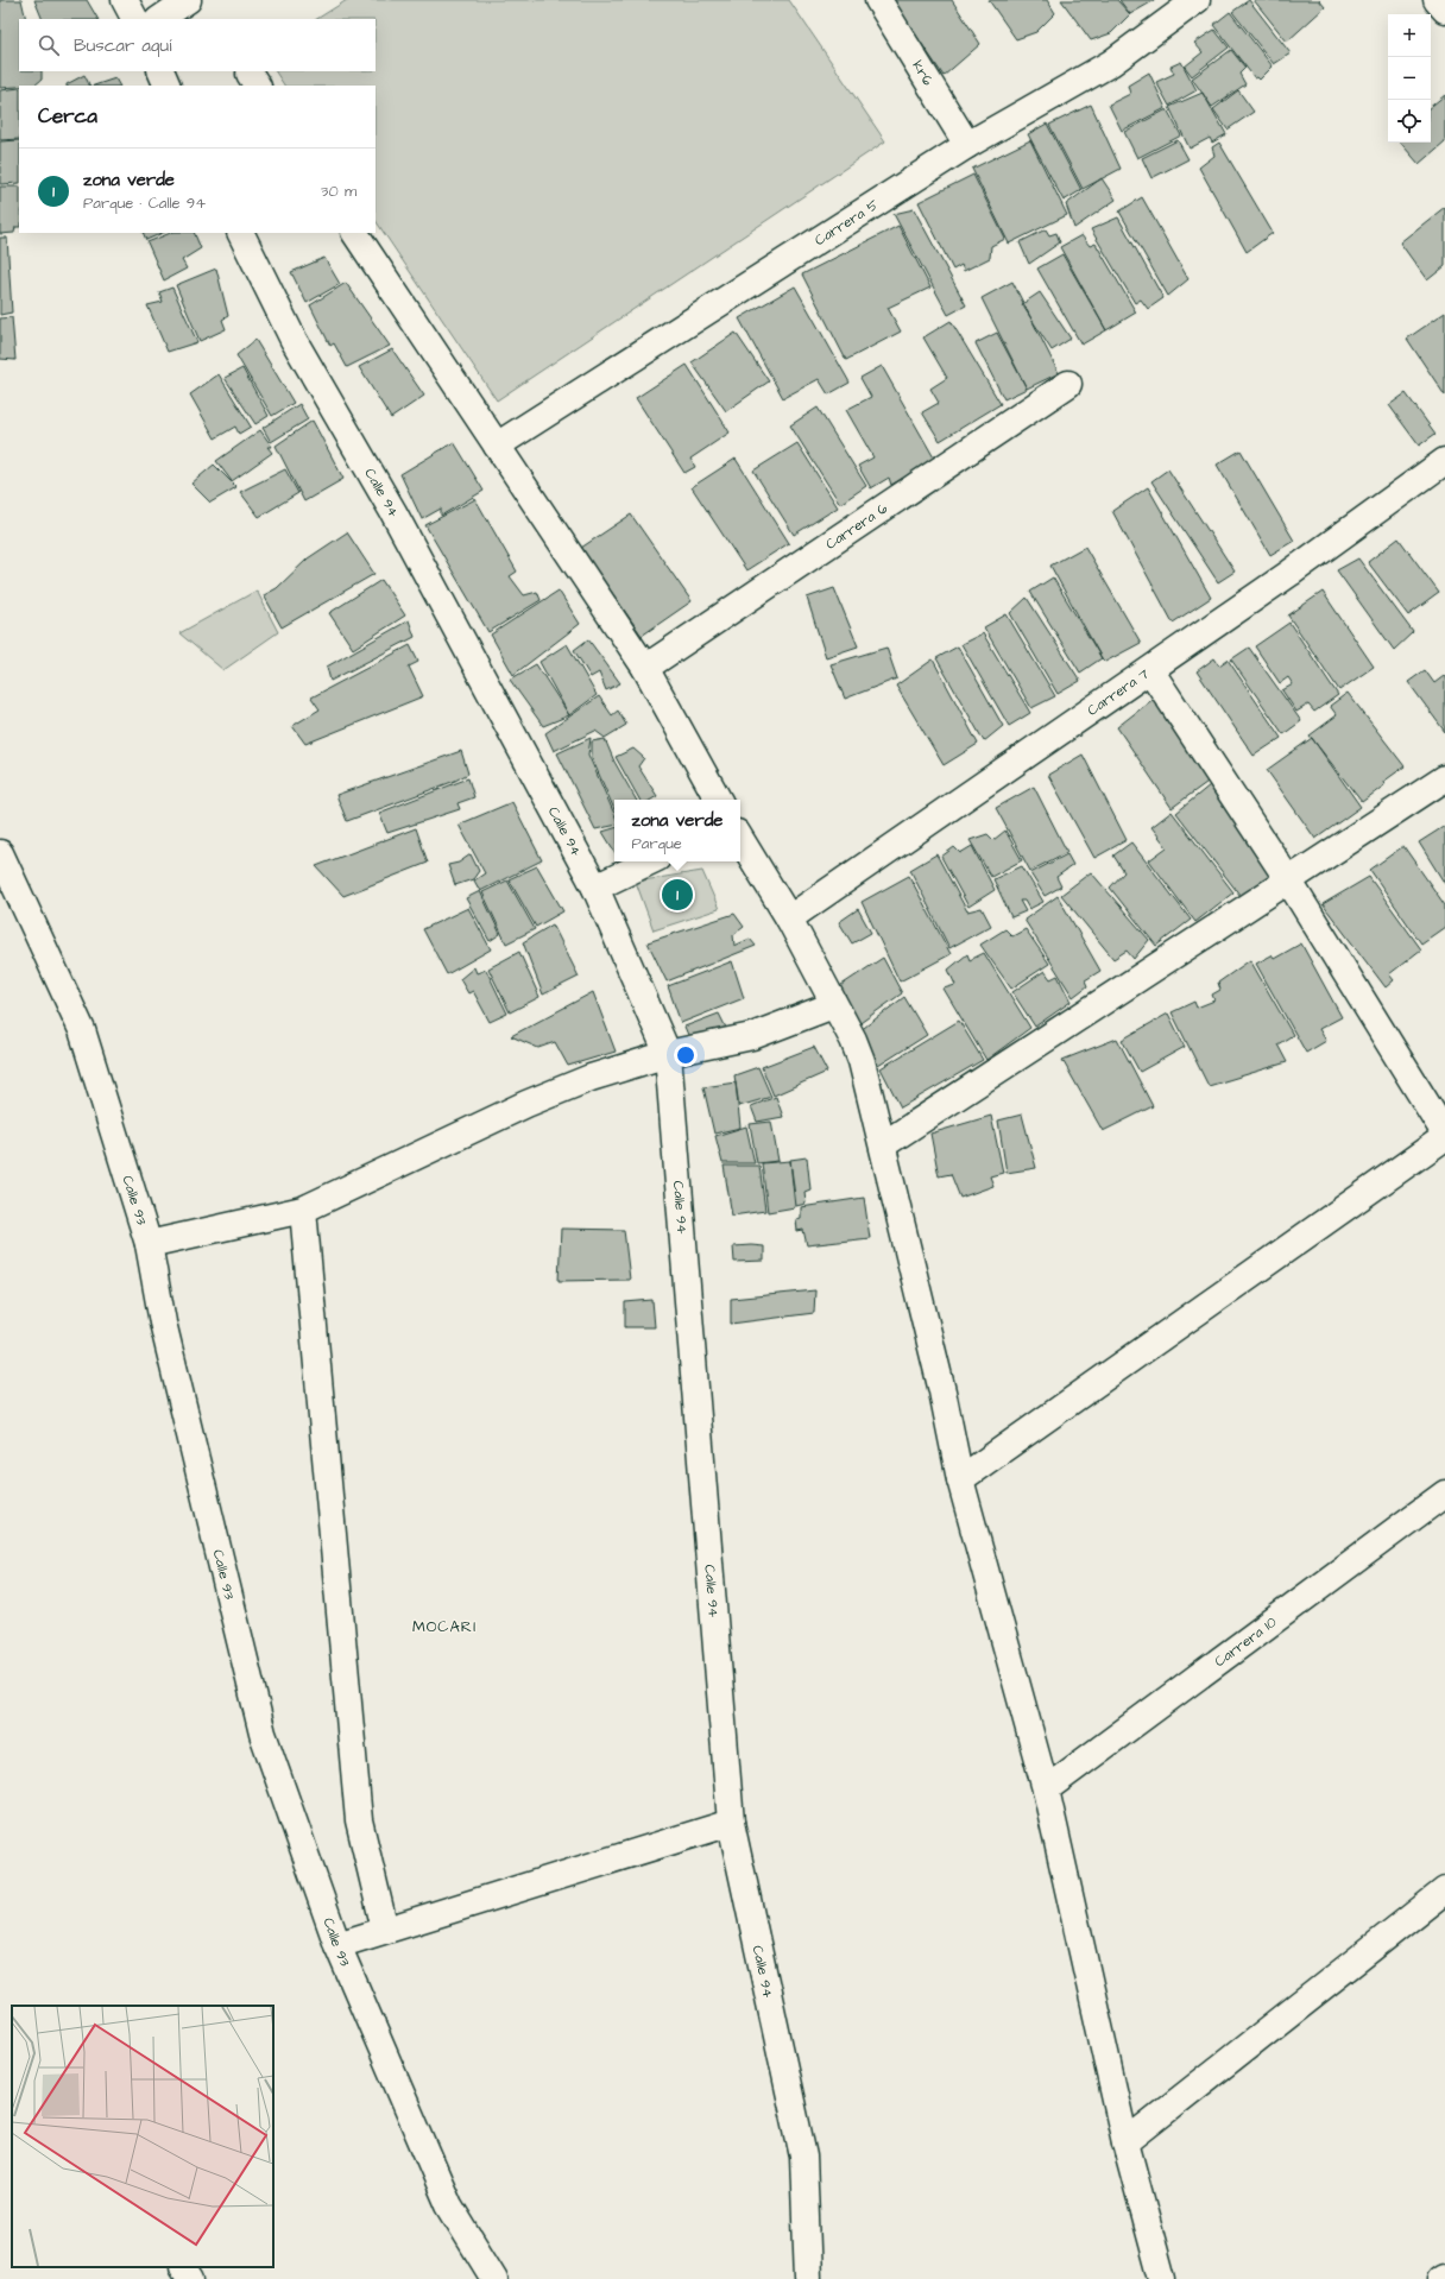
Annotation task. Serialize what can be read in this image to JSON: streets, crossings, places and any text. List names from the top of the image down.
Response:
{
  "streets": {
    "street": [
      "kr6",
      "Carrera 5",
      "Calle 94",
      "Carrera 6",
      "Carrera 7",
      "Calle 93",
      "Carrera 10"
    ]
  },
  "crossings": [
    ["kr6", "Carrera 5"]
  ],
  "districts": ["MOCARI"],
  "page": {
    "map_buttons": ["+", "−"],
    "search": "Buscar aquí",
    "heading": "Cerca",
    "list": [
      {
        "mark": "1",
        "name": "zona verde",
        "note": "Parque · Calle 94",
        "value": "30 m"
      }
    ],
    "popup": ["zona verde", "Parque"],
    "pins": "1"
  }
}
